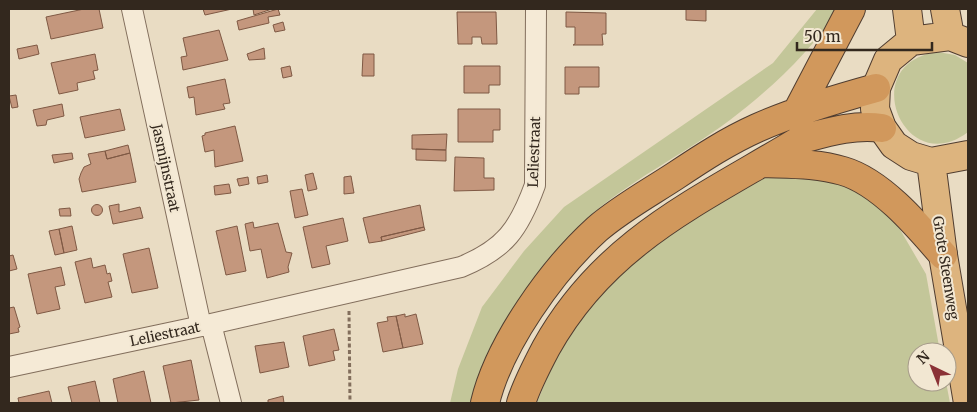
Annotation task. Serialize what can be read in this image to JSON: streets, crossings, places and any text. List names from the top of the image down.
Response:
{
  "streets": {
    "highway": ["Grote Steenweg"],
    "street": ["Leliestraat", "Jasmijnstraat"]
  },
  "crossings": [
    ["Leliestraat", "Jasmijnstraat"]
  ],
  "scale_bar": "50 m",
  "north": "top left"
}
